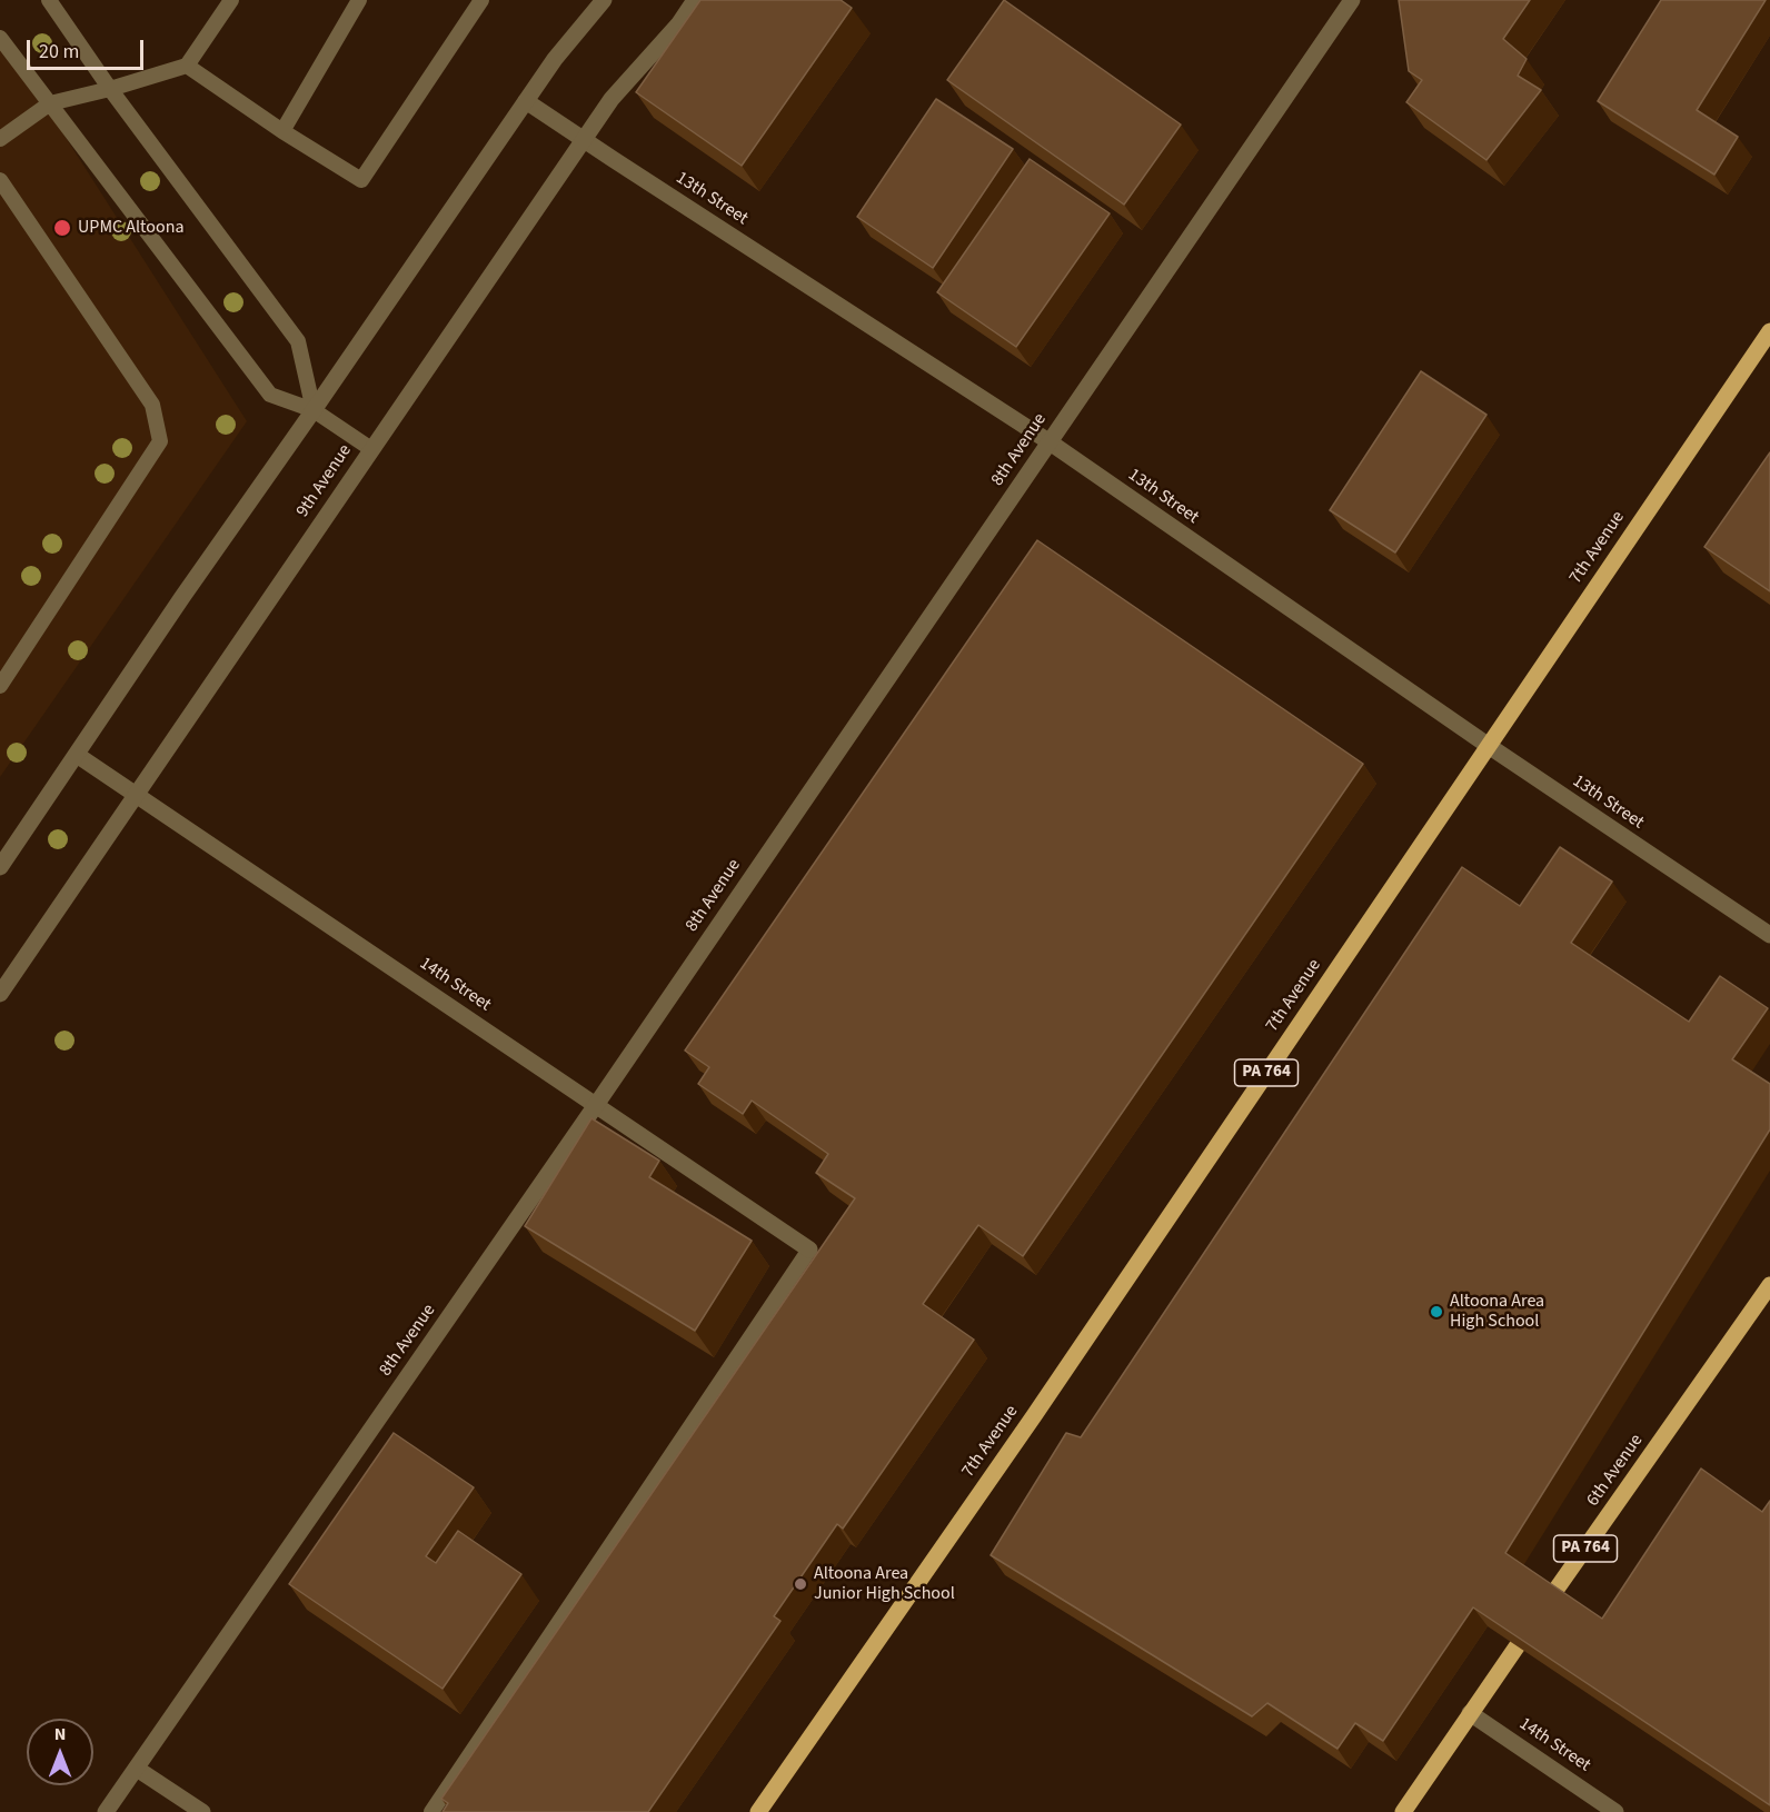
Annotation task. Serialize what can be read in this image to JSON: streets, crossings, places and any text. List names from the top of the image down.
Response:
{
  "streets": {
    "main road": ["7th Avenue", "PA 764", "6th Avenue"],
    "street": [
      "13th Street",
      "8th Avenue",
      "9th Avenue",
      "14th Street"
    ]
  },
  "crossings": [
    ["13th Street", "8th Avenue"],
    ["13th Street", "9th Avenue"],
    ["13th Street", "7th Avenue"],
    ["8th Avenue", "14th Street"],
    ["9th Avenue", "14th Street"],
    ["14th Street", "6th Avenue"]
  ],
  "places": ["UPMC Altoona", "Altoona Area High School", "Altoona Area Junior High School"],
  "scale_bar": "20 m",
  "north": "top"
}
